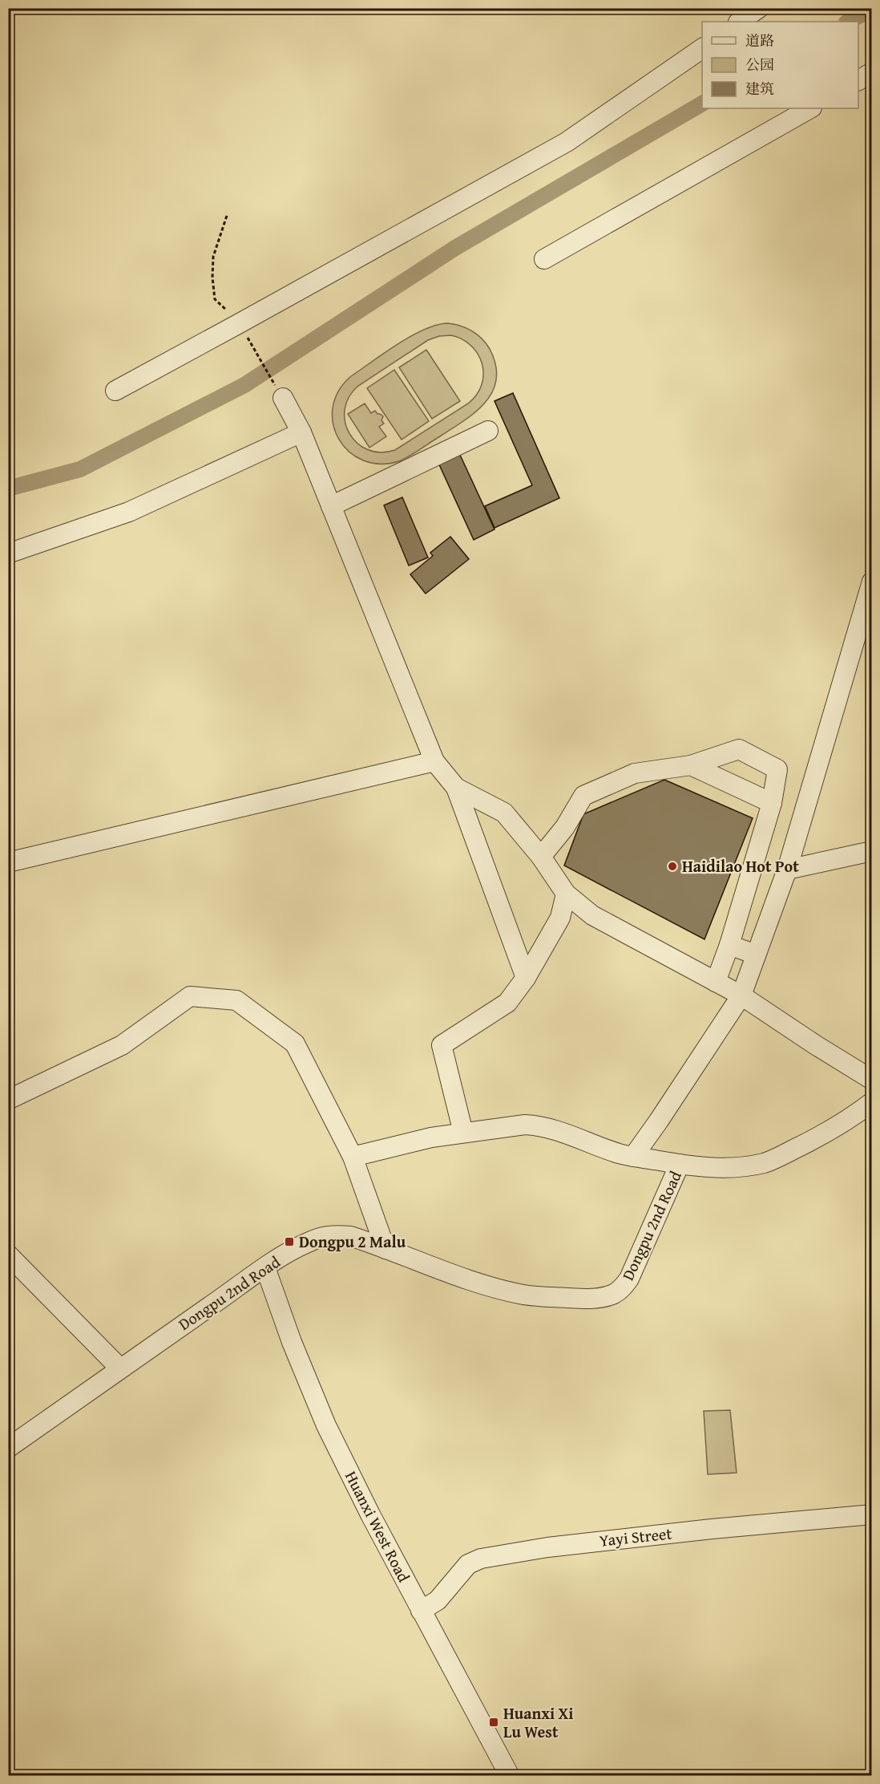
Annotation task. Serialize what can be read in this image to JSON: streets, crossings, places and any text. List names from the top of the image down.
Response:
{
  "streets": {
    "street": ["Dongpu 2nd Road", "Huanxi West Road", "Yayi Street"]
  },
  "crossings": [
    ["Dongpu 2nd Road", "Huanxi West Road"],
    ["Huanxi West Road", "Yayi Street"]
  ],
  "places": {
    "other": ["Haidilao Hot Pot"],
    "transit": ["Dongpu 2 Malu", "Huanxi Xi Lu West"]
  },
  "legend": ["道路", "公园", "建筑"]
}
